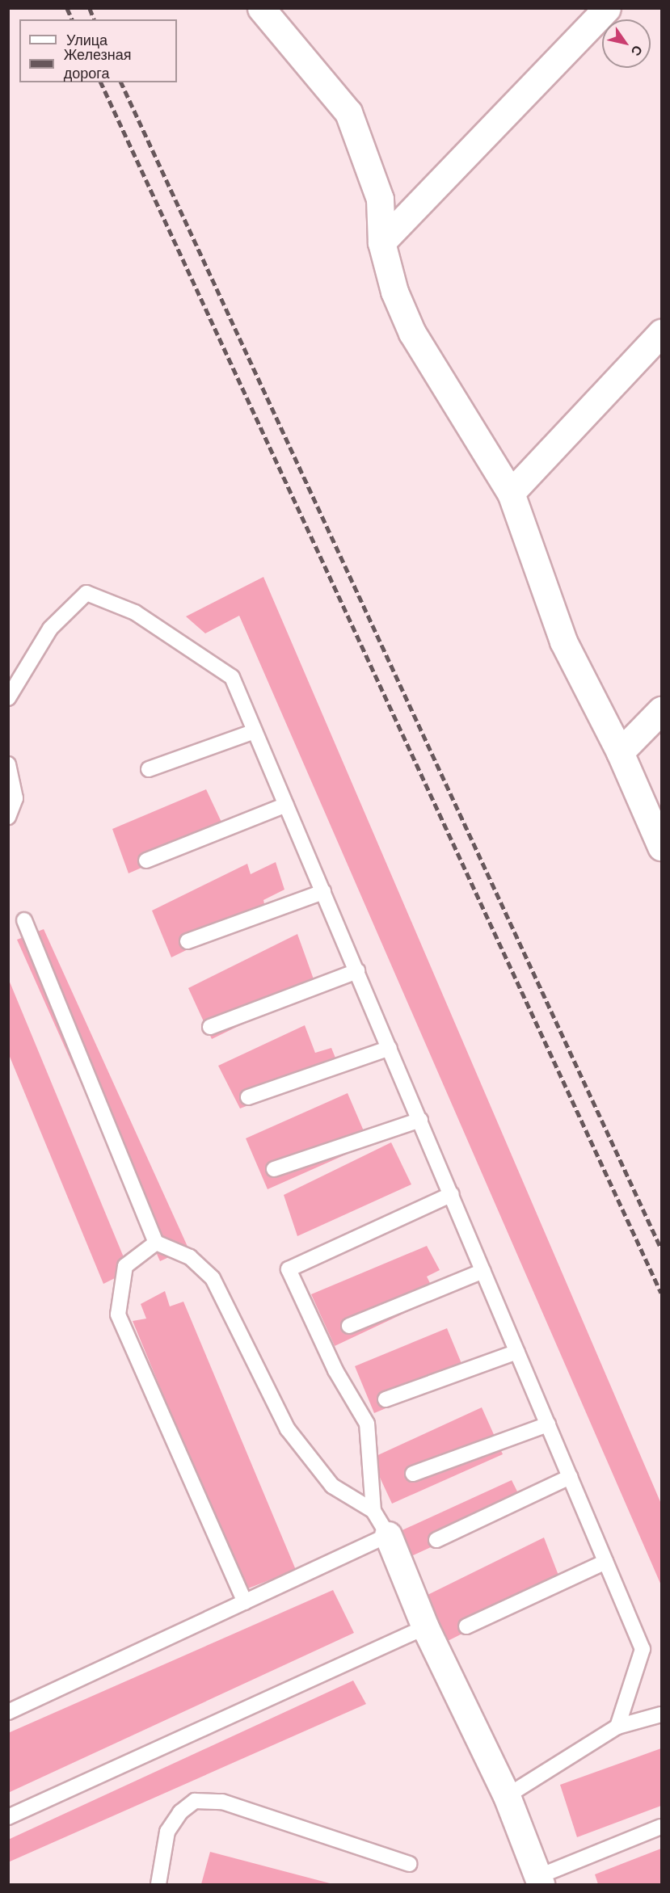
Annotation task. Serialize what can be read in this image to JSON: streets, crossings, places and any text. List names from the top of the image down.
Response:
{
  "legend": ["Улица", "Железная дорога"],
  "north": "bottom right"
}
